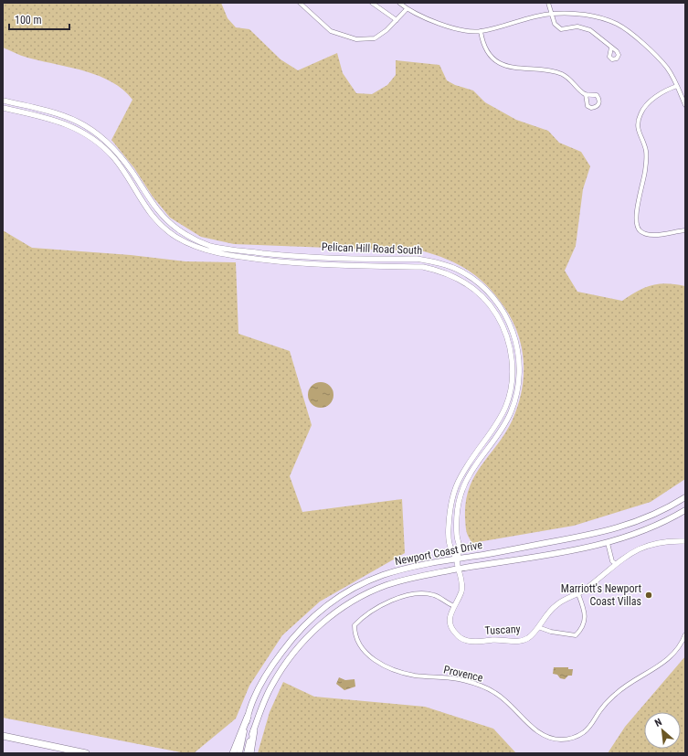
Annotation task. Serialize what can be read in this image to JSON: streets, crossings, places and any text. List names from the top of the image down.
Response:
{
  "streets": {
    "main road": ["Newport Coast Drive"],
    "street": ["Pelican Hill Road South", "Tuscany", "Provence"]
  },
  "crossings": [
    ["Pelican Hill Road South", "Newport Coast Drive"],
    ["Pelican Hill Road South", "Tuscany"],
    ["Newport Coast Drive", "Tuscany"],
    ["Tuscany", "Provence"]
  ],
  "places": ["Marriott's Newport Coast Villas"],
  "scale_bar": "100 m",
  "north": "top left"
}
